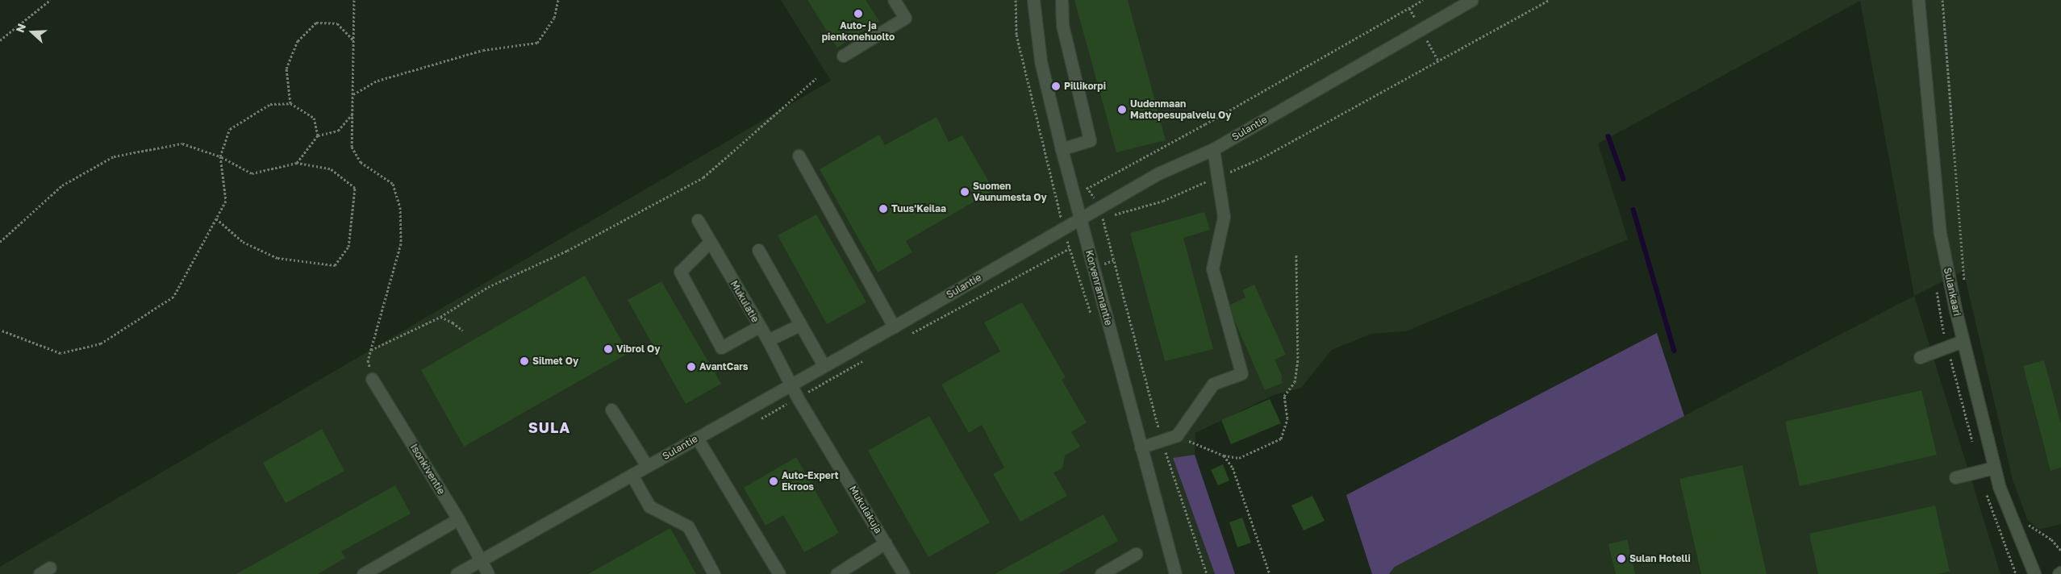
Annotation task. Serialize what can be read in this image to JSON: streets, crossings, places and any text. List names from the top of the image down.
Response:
{
  "streets": {
    "street": [
      "Sulantie",
      "Korvenrannantie",
      "Sulankaari",
      "Mukulatie",
      "Isonkiventie",
      "Mukulakuja"
    ]
  },
  "crossings": [
    ["Sulantie", "Korvenrannantie"],
    ["Sulantie", "Mukulatie"],
    ["Sulantie", "Isonkiventie"],
    ["Sulantie", "Mukulakuja"],
    ["Mukulatie", "Mukulakuja"]
  ],
  "districts": ["SULA"],
  "places": [
    "Auto- ja pienkonehuolto",
    "Pillikorpi",
    "Uudenmaan Mattopesupalvelu Oy",
    "Suomen Vaunumesta Oy",
    "Tuus'Keilaa",
    "Vibrol Oy",
    "Silmet Oy",
    "AvantCars",
    "Auto-Expert Ekroos",
    "Sulan Hotelli"
  ],
  "north": "left"
}
